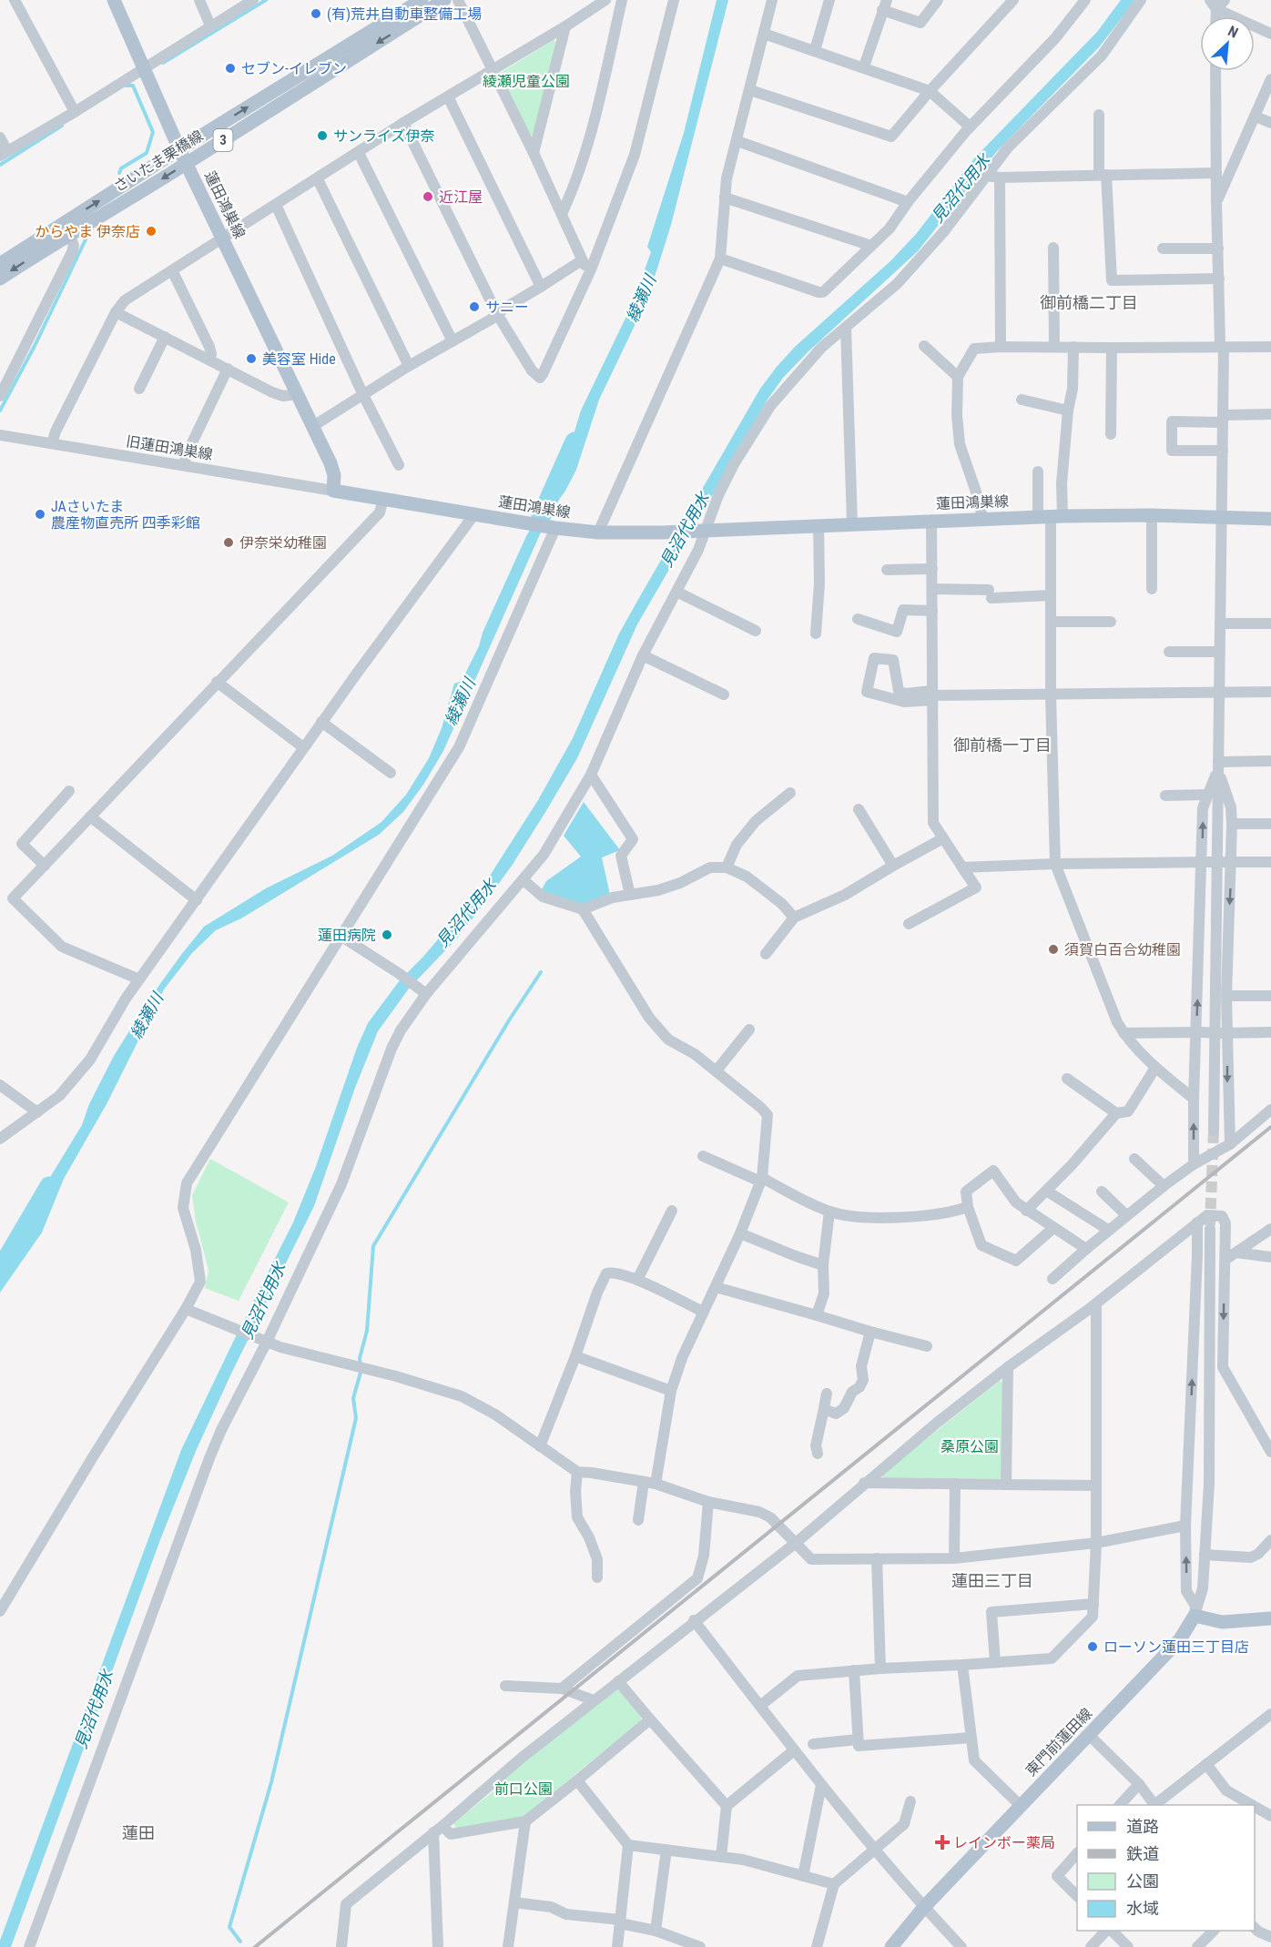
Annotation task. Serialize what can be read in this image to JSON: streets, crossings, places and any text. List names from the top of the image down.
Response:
{
  "streets": {
    "main road": [
      "3",
      "さいたま栗橋線",
      "蓮田鴻巣線",
      "東門前蓮田線"
    ],
    "street": ["旧蓮田鴻巣線"]
  },
  "crossings": [
    ["さいたま栗橋線", "蓮田鴻巣線"],
    ["蓮田鴻巣線", "旧蓮田鴻巣線"]
  ],
  "districts": [
    "御前橋二丁目",
    "御前橋一丁目",
    "蓮田三丁目",
    "蓮田"
  ],
  "water": ["見沼代用水", "綾瀬川"],
  "parks": ["綾瀬児童公園", "桑原公園", "前口公園"],
  "places": {
    "other": [
      "(有)荒井自動車整備工場",
      "セブン-イレブン",
      "サンライズ伊奈",
      "近江屋",
      "からやま 伊奈店",
      "サニー",
      "美容室 Hide",
      "JAさいたま 農産物直売所 四季彩館",
      "伊奈栄幼稚園",
      "蓮田病院",
      "須賀白百合幼稚園",
      "ローソン蓮田三丁目店"
    ],
    "health": ["レインボー薬局"]
  },
  "legend": [
    "道路",
    "鉄道",
    "公園",
    "水域"
  ],
  "north": "top right"
}
